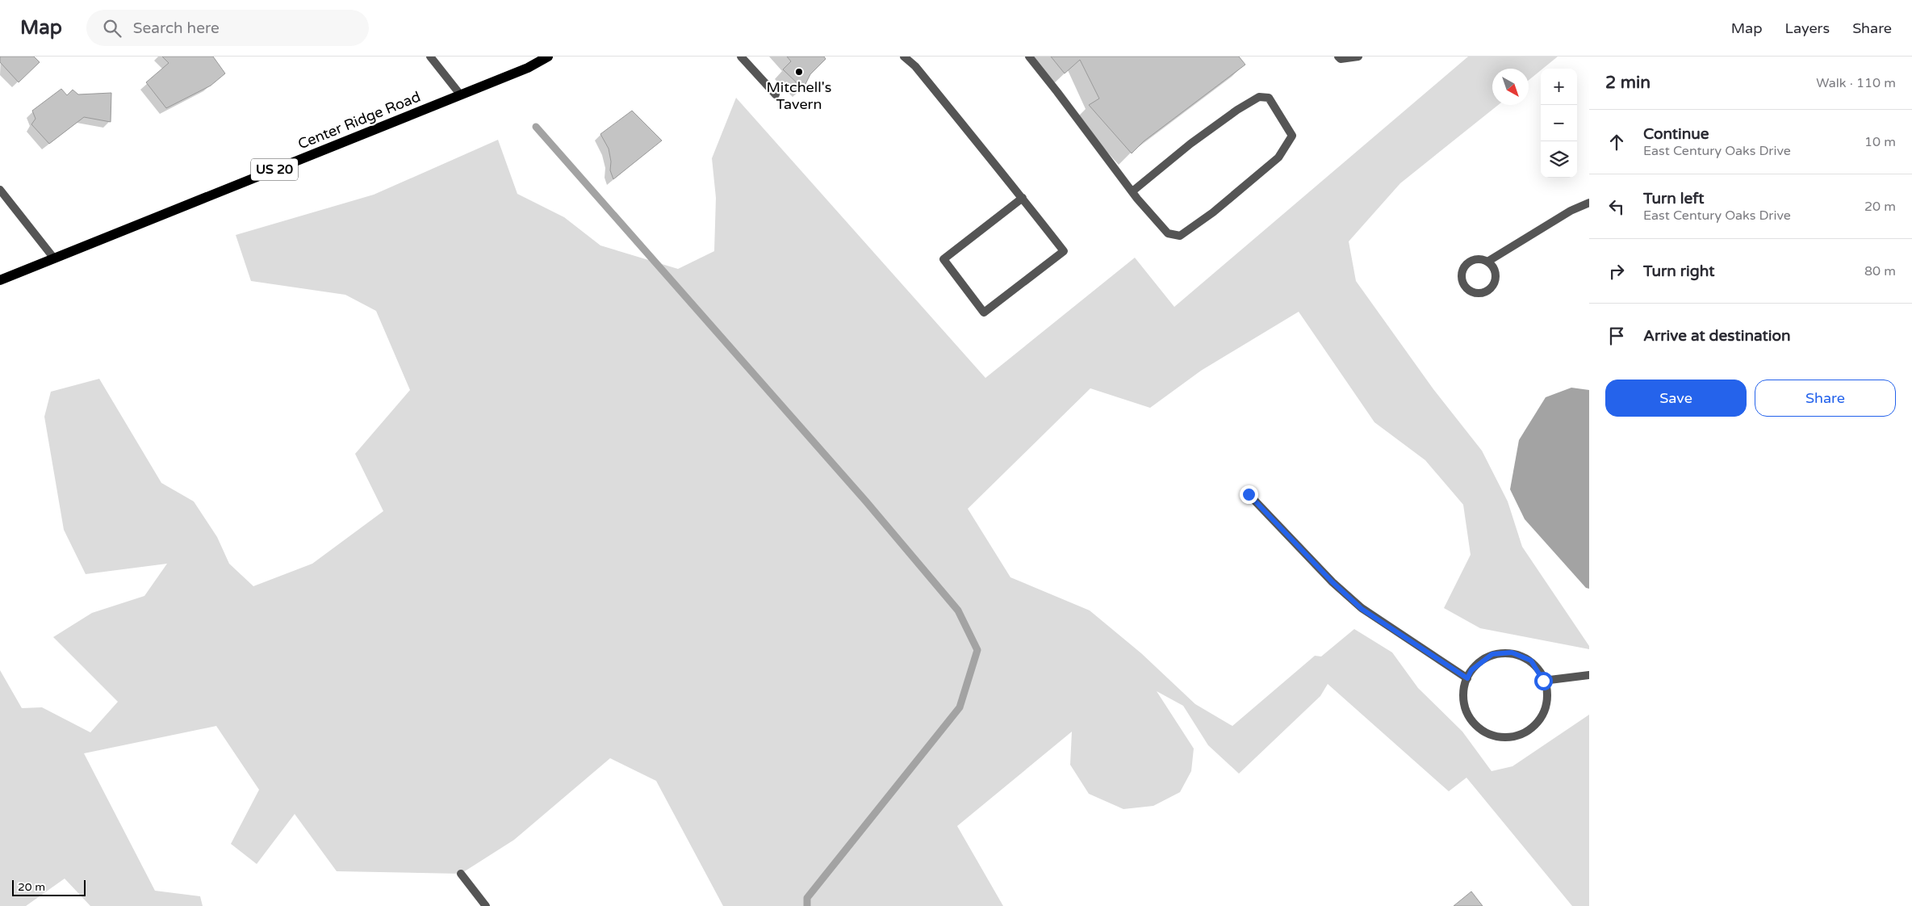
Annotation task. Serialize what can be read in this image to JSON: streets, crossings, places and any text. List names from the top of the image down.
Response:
{
  "streets": {
    "main road": ["Center Ridge Road", "US 20"]
  },
  "places": ["Mitchell's Tavern"],
  "scale_bar": "20 m",
  "north": "bottom right",
  "page": {
    "header": "Map",
    "search": "Search here",
    "nav": ["Map", "Layers", "Share"],
    "heading": ["2 min", "Walk · 110 m"],
    "map_buttons": ["+", "−"],
    "list": [
      ["Continue", "East Century Oaks Drive", "10 m"],
      ["Turn left", "East Century Oaks Drive", "20 m"],
      ["Turn right", "80 m"],
      "Arrive at destination"
    ],
    "buttons": ["Save", "Share"],
    "scale": "20 m"
  }
}
